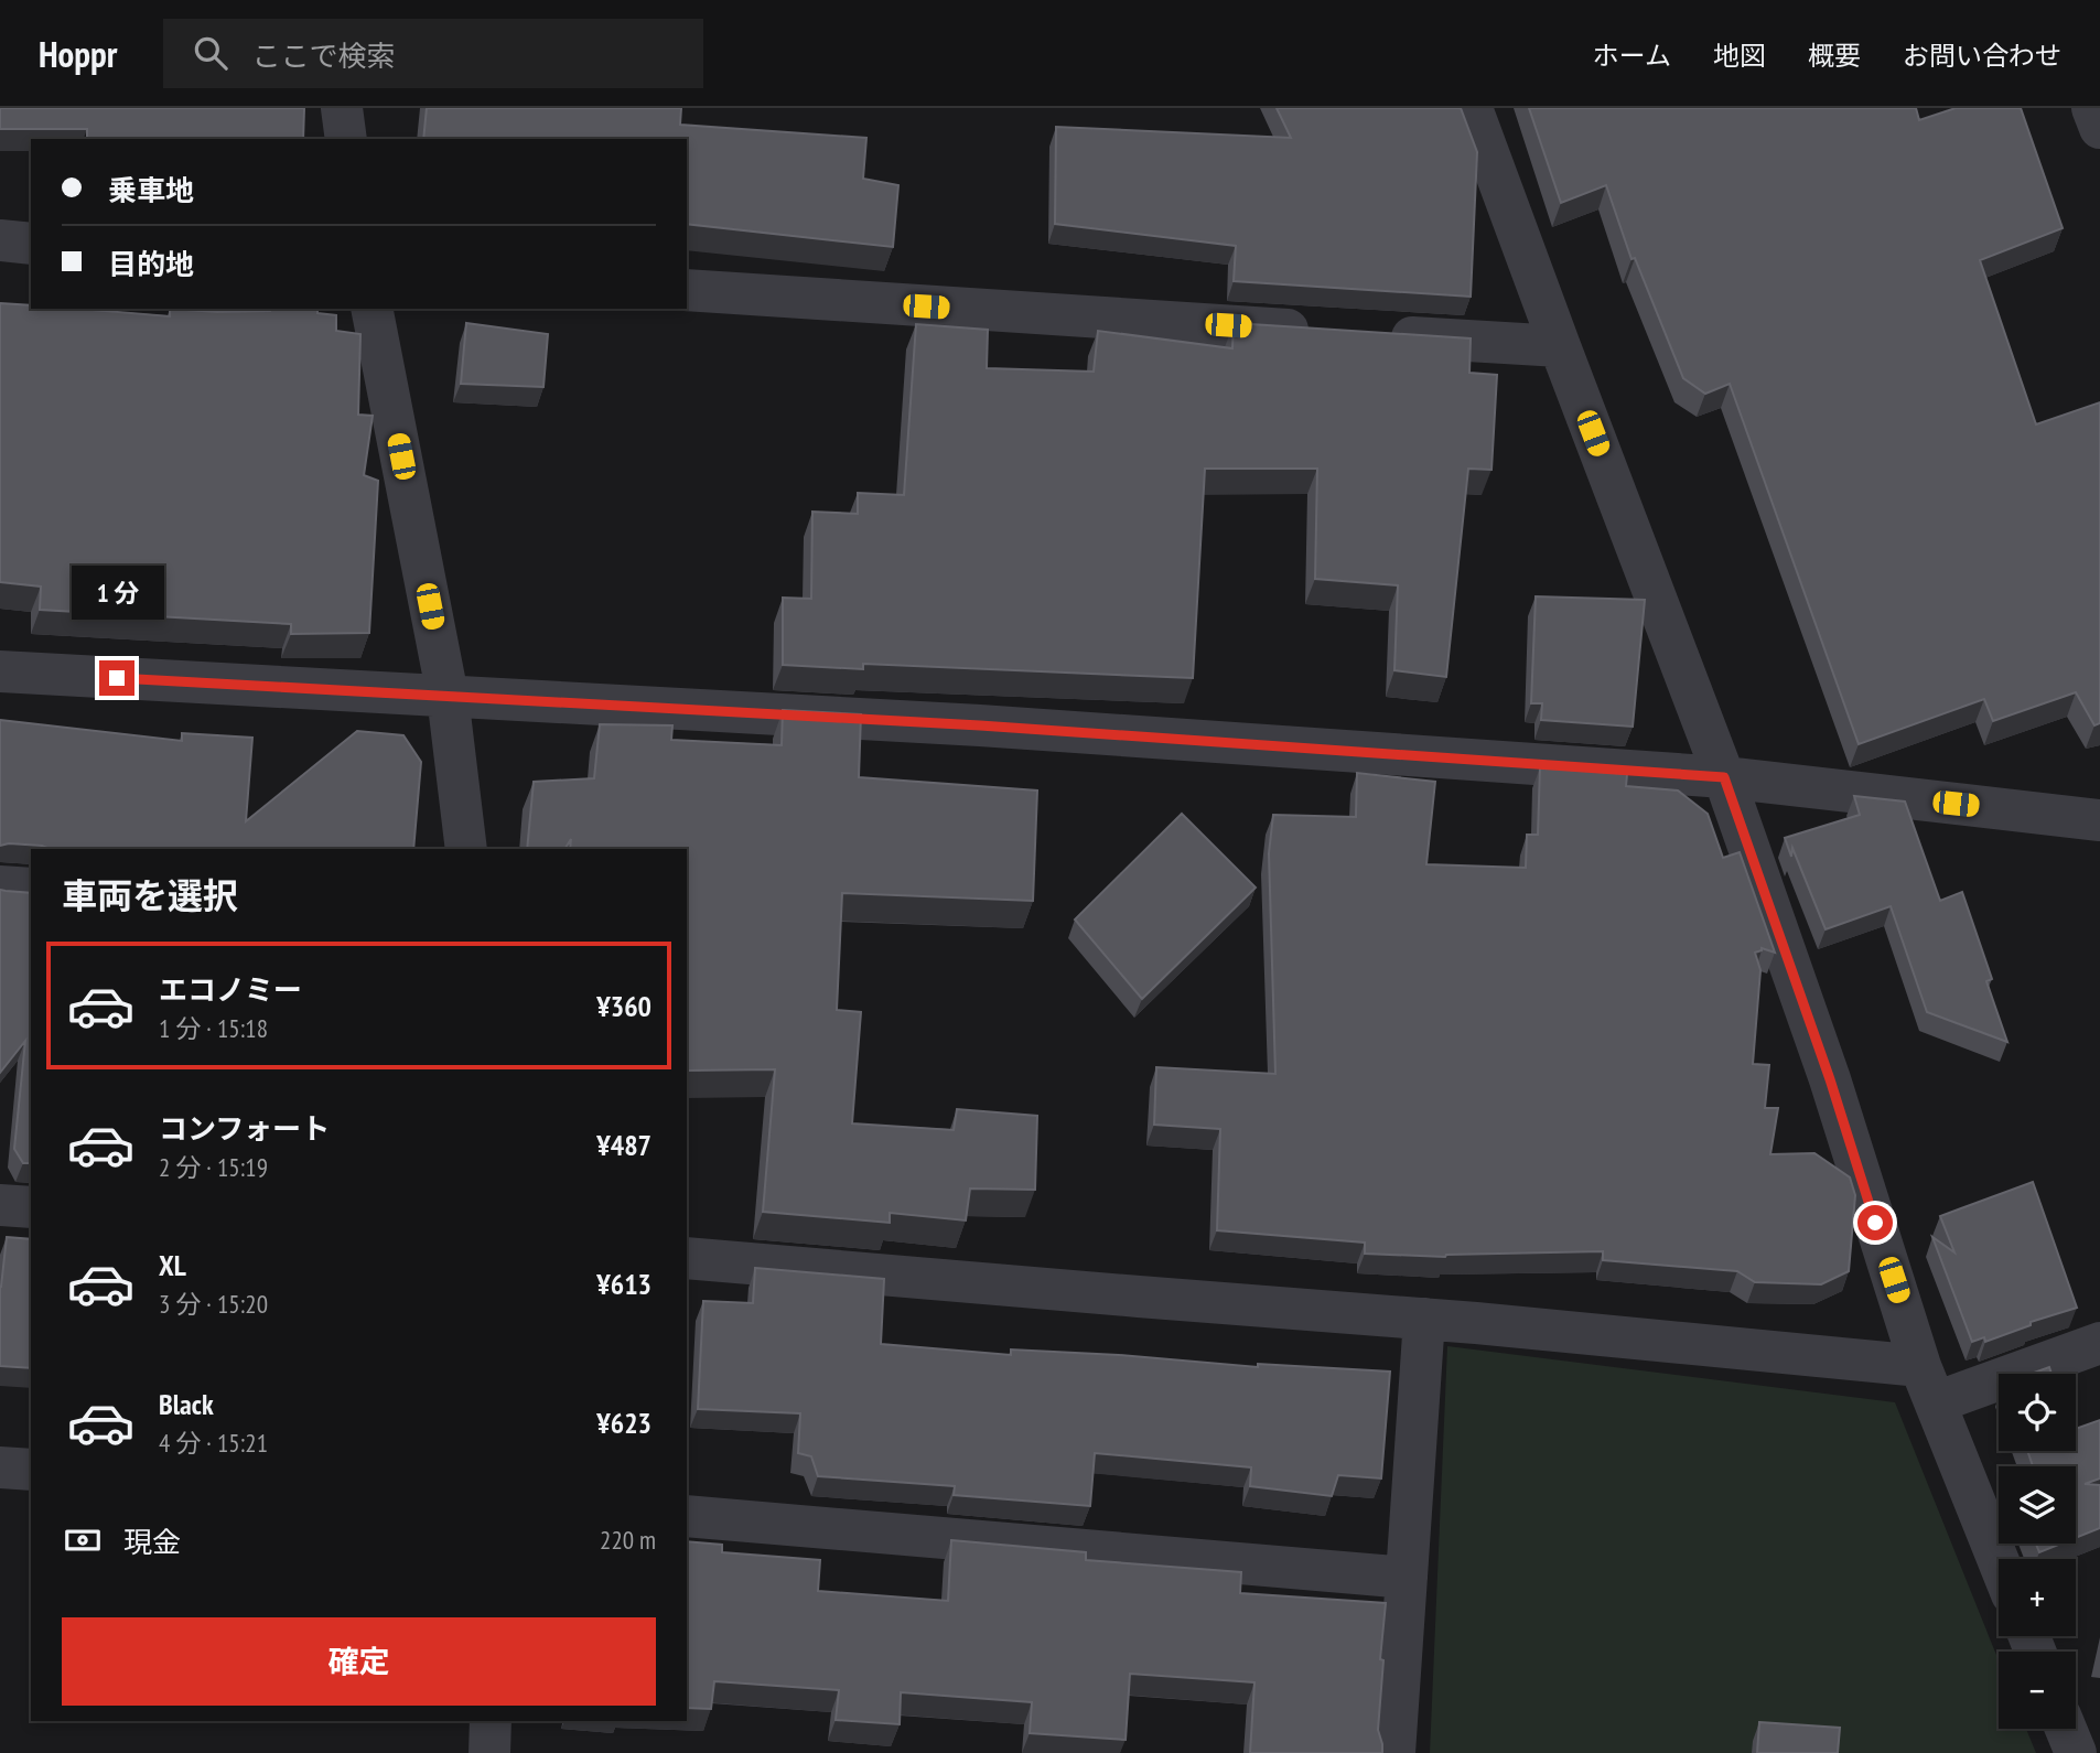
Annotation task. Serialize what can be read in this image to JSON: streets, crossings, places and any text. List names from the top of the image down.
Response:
{
  "page": {
    "header": "Hoppr",
    "search": "ここで検索",
    "nav": [
      "ホーム",
      "地図",
      "概要",
      "お問い合わせ"
    ],
    "banner": ["乗車地", "目的地"],
    "bubble": "1 分",
    "heading": "車両を選択",
    "list": [
      {
        "name": "エコノミー",
        "note": "1 分 · 15:18",
        "value": "¥360"
      },
      {
        "name": "コンフォート",
        "note": "2 分 · 15:19",
        "value": "¥487"
      },
      {
        "name": "XL",
        "note": "3 分 · 15:20",
        "value": "¥613"
      },
      {
        "name": "Black",
        "note": "4 分 · 15:21",
        "value": "¥623"
      }
    ],
    "map_buttons": ["+", "−"],
    "pay": ["現金", "220 m"],
    "buttons": "確定"
  }
}
